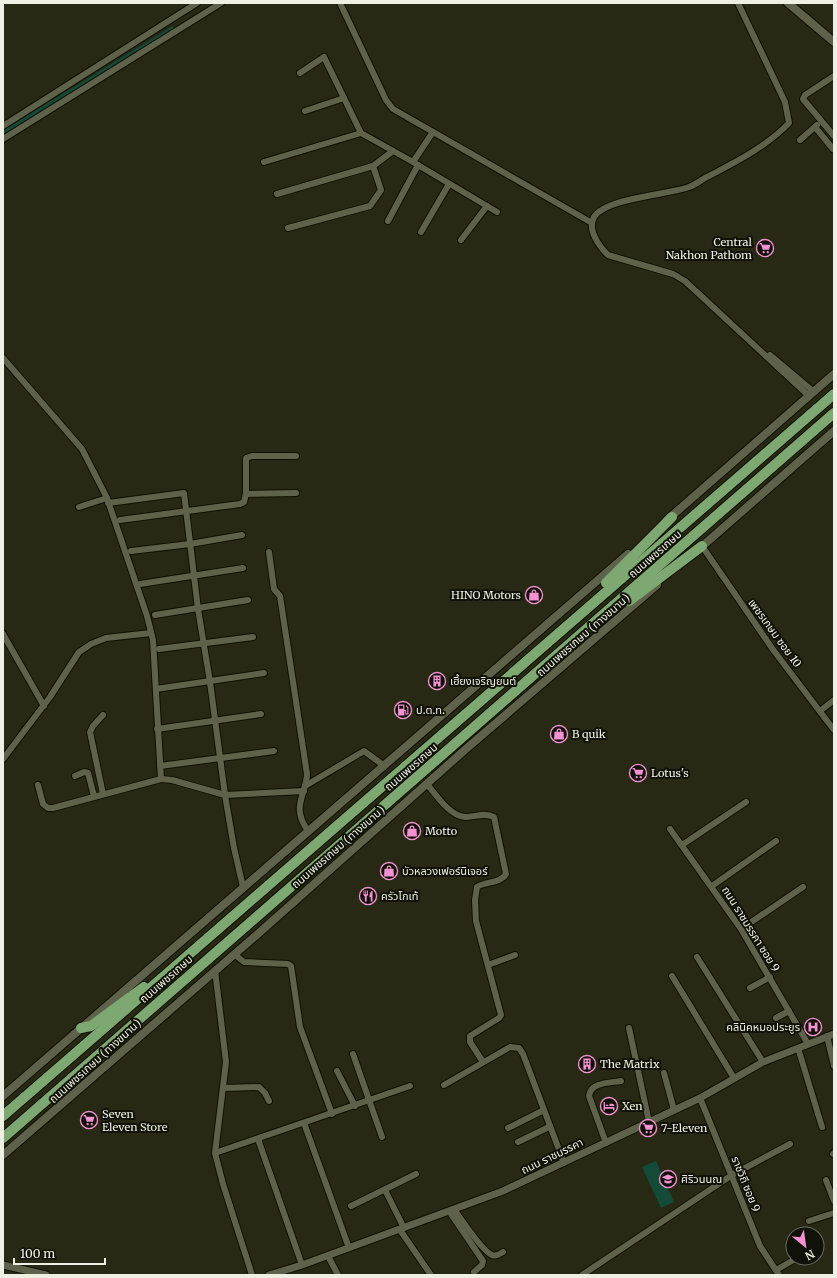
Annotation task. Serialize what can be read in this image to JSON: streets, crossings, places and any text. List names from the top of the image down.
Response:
{
  "streets": {
    "highway": ["ถนนเพชรเกษม"],
    "main road": ["ถนนเพชรเกษม (ทางขนาน)"],
    "street": [
      "เพชรเกษม ซอย 10",
      "ถนน ราชมรรคา ซอย 9",
      "ถนน ราชมรรคา",
      "ราชวิถี ซอย 9"
    ]
  },
  "crossings": [
    ["เพชรเกษม ซอย 10", "ถนนเพชรเกษม (ทางขนาน)"],
    ["ถนน ราชมรรคา ซอย 9", "ถนน ราชมรรคา"],
    ["ถนน ราชมรรคา", "ราชวิถี ซอย 9"]
  ],
  "places": {
    "supermarket": [
      "Central Nakhon Pathom",
      "Lotus's",
      "Seven Eleven Store",
      "7-Eleven"
    ],
    "shop": [
      "HINO Motors",
      "B quik",
      "Motto",
      "บัวหลวงเฟอร์นิเจอร์"
    ],
    "building": ["เฮี้ยงเจริญยนต์", "The Matrix"],
    "fuel station": ["ป.ต.ท."],
    "restaurant": ["ครัวโกเท้"],
    "hospital": ["คลินิคหมอประยูร"],
    "hotel": ["Xen"],
    "school or university": ["ศิริวนนณ"]
  },
  "scale_bar": "100 m",
  "north": "bottom right"
}
